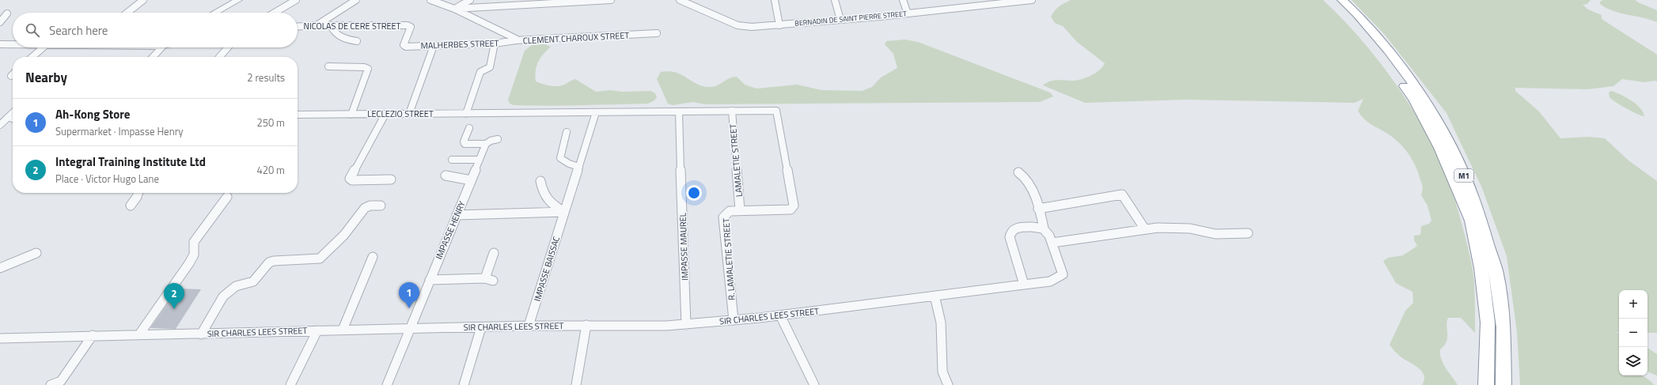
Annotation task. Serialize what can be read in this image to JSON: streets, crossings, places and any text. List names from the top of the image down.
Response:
{
  "streets": {
    "highway": ["M1"],
    "street": [
      "BERNADIN DE SAINT PIERRE STREET",
      "NICOLAS DE CERE STREET",
      "CLEMENT CHAROUX STREET",
      "MALHERBES STREET",
      "LECLEZIO STREET",
      "LAMALETIE STREET",
      "IMPASSE HENRY",
      "IMPASSE MAUREL",
      "R. LAMALETIE STREET",
      "IMPASSE BAISSAC",
      "SIR CHARLES LEES STREET"
    ]
  },
  "crossings": [
    ["NICOLAS DE CERE STREET", "MALHERBES STREET"],
    ["CLEMENT CHAROUX STREET", "MALHERBES STREET"],
    ["LECLEZIO STREET", "LAMALETIE STREET"],
    ["LECLEZIO STREET", "IMPASSE MAUREL"],
    ["LECLEZIO STREET", "R. LAMALETIE STREET"],
    ["LECLEZIO STREET", "IMPASSE BAISSAC"],
    ["LAMALETIE STREET", "R. LAMALETIE STREET"],
    ["IMPASSE HENRY", "SIR CHARLES LEES STREET"],
    ["IMPASSE MAUREL", "SIR CHARLES LEES STREET"],
    ["R. LAMALETIE STREET", "SIR CHARLES LEES STREET"],
    ["IMPASSE BAISSAC", "SIR CHARLES LEES STREET"]
  ],
  "page": {
    "search": "Search here",
    "heading": ["Nearby", "2 results"],
    "list": [
      {
        "mark": "1",
        "name": "Ah-Kong Store",
        "note": "Supermarket · Impasse Henry",
        "value": "250 m"
      },
      {
        "mark": "2",
        "name": "Integral Training Institute Ltd",
        "note": "Place · Victor Hugo Lane",
        "value": "420 m"
      }
    ],
    "pins": ["1", "2"],
    "map_buttons": ["+", "−"]
  }
}
